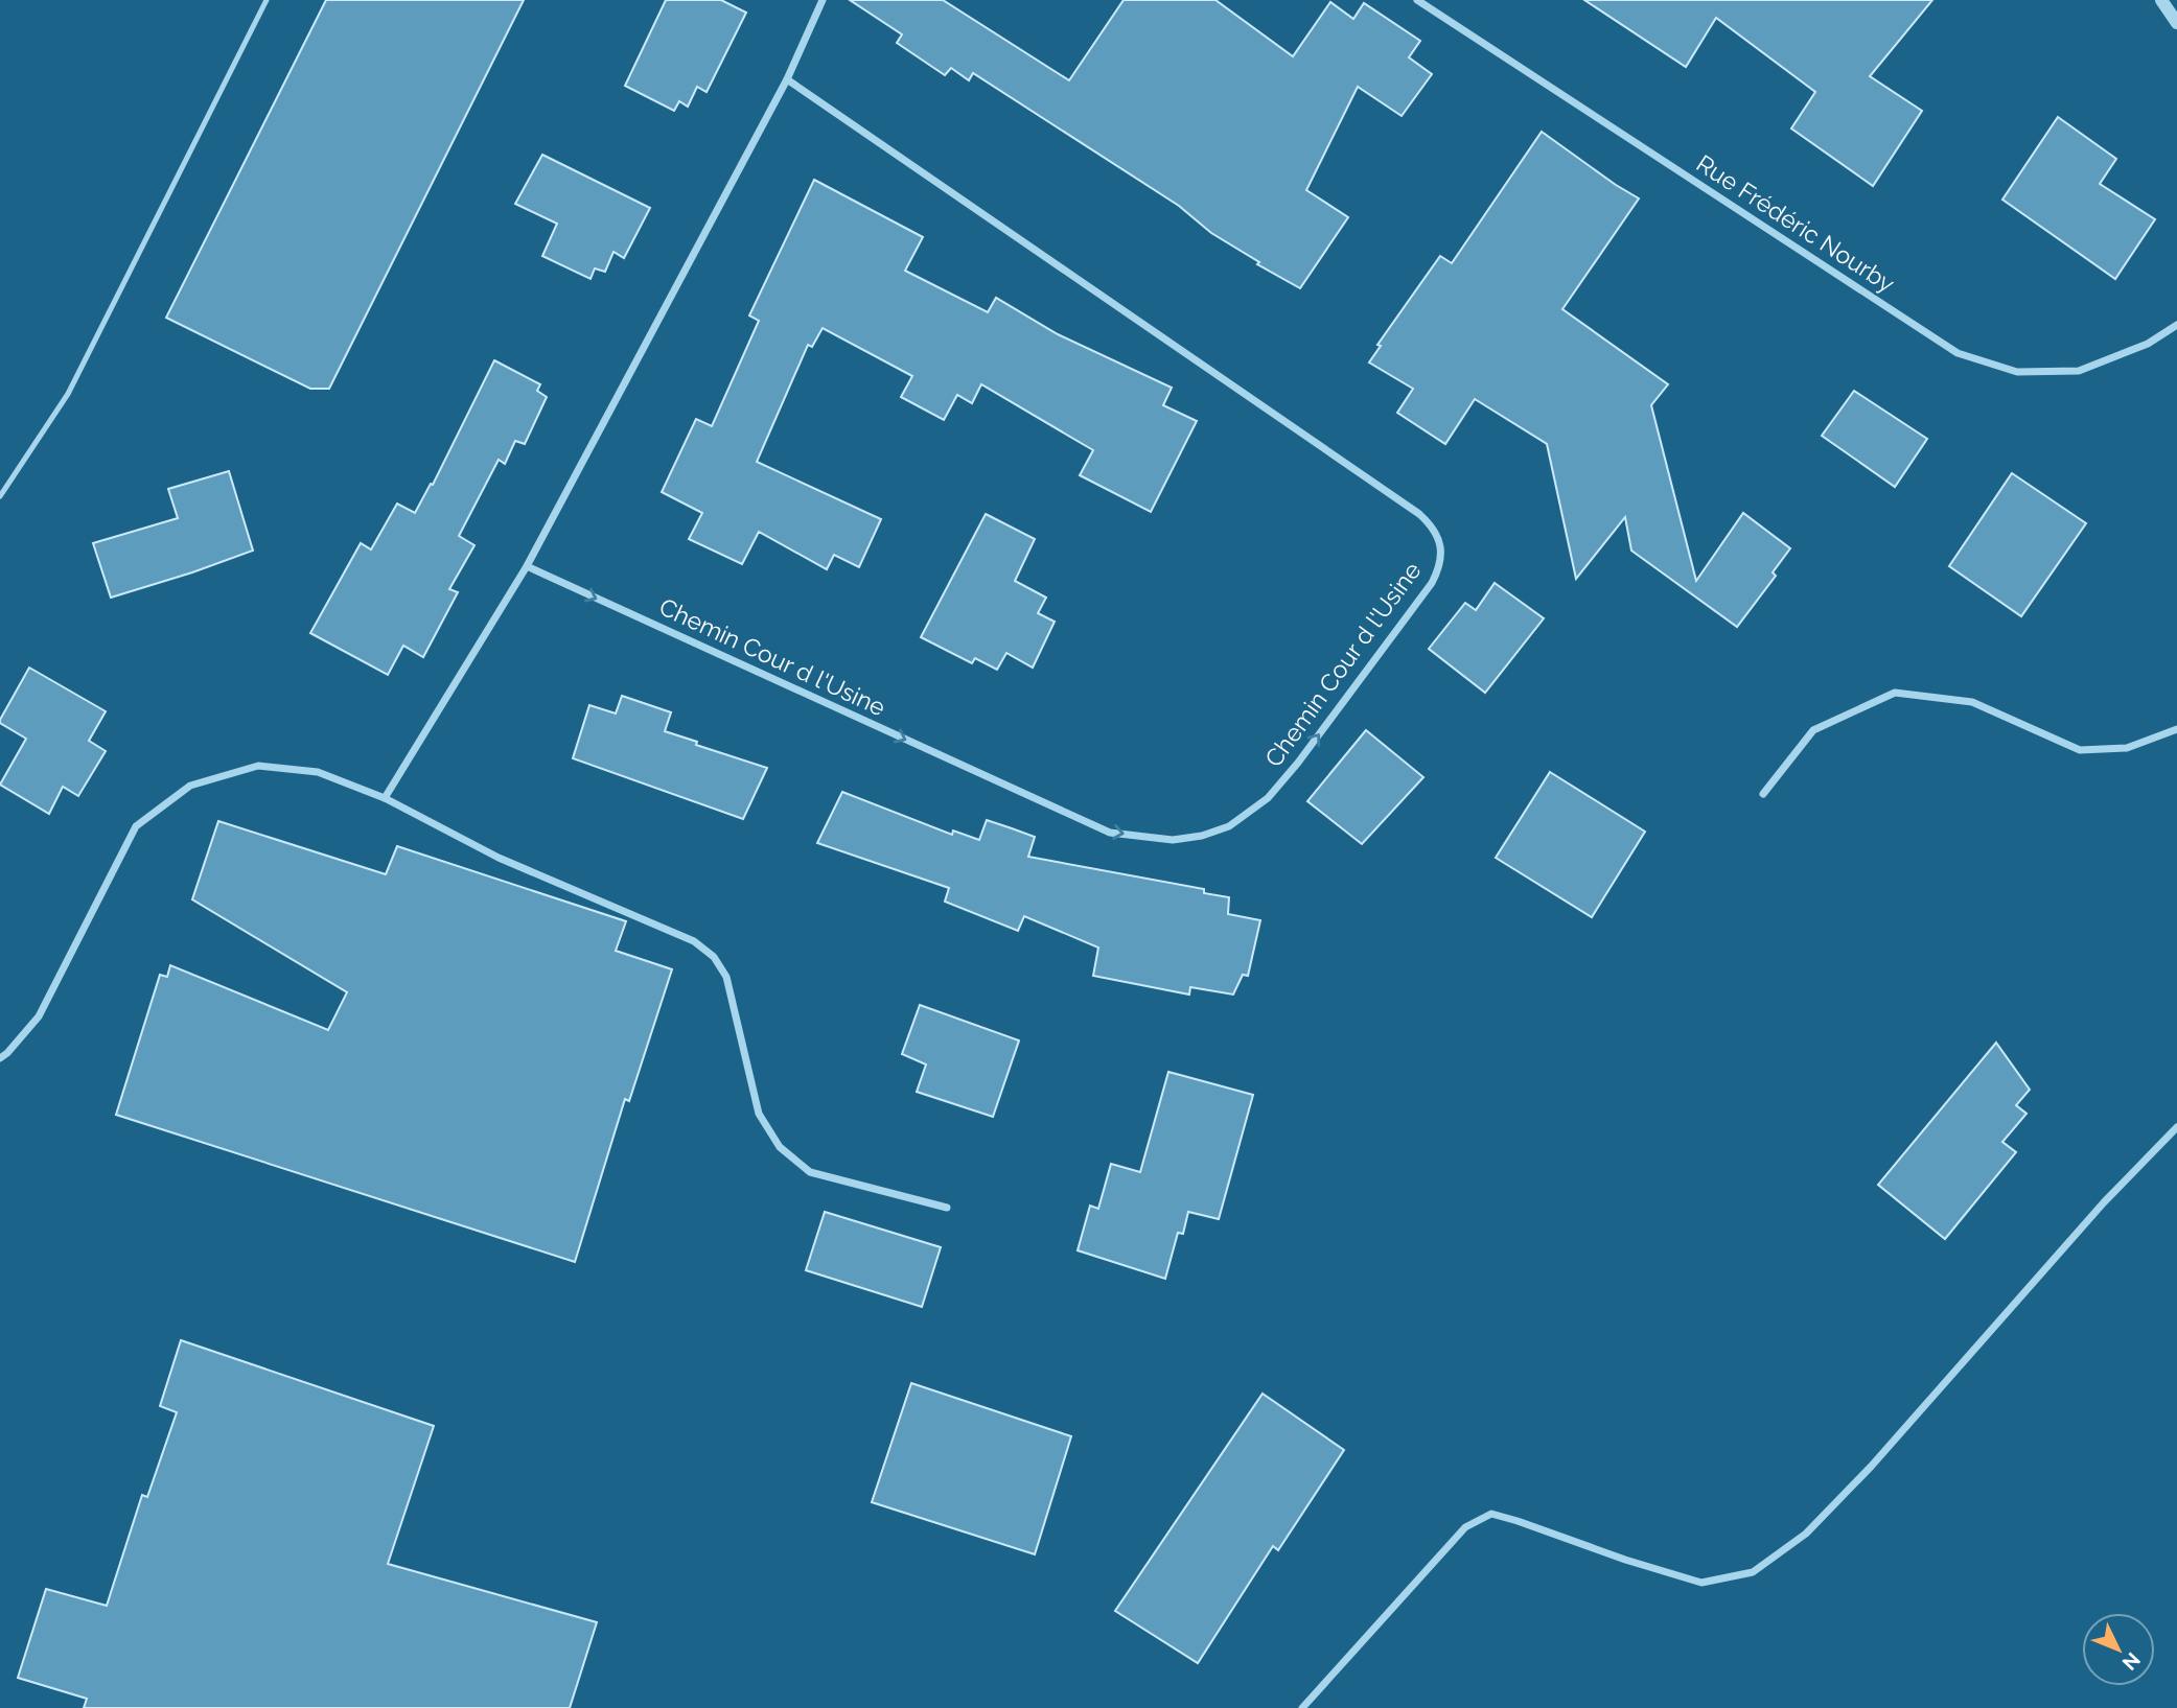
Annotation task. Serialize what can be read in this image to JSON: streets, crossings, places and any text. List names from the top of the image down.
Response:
{
  "streets": {
    "street": ["Rue Frédéric Nourby", "Chemin Cour d l'Usine"]
  },
  "north": "bottom right"
}
